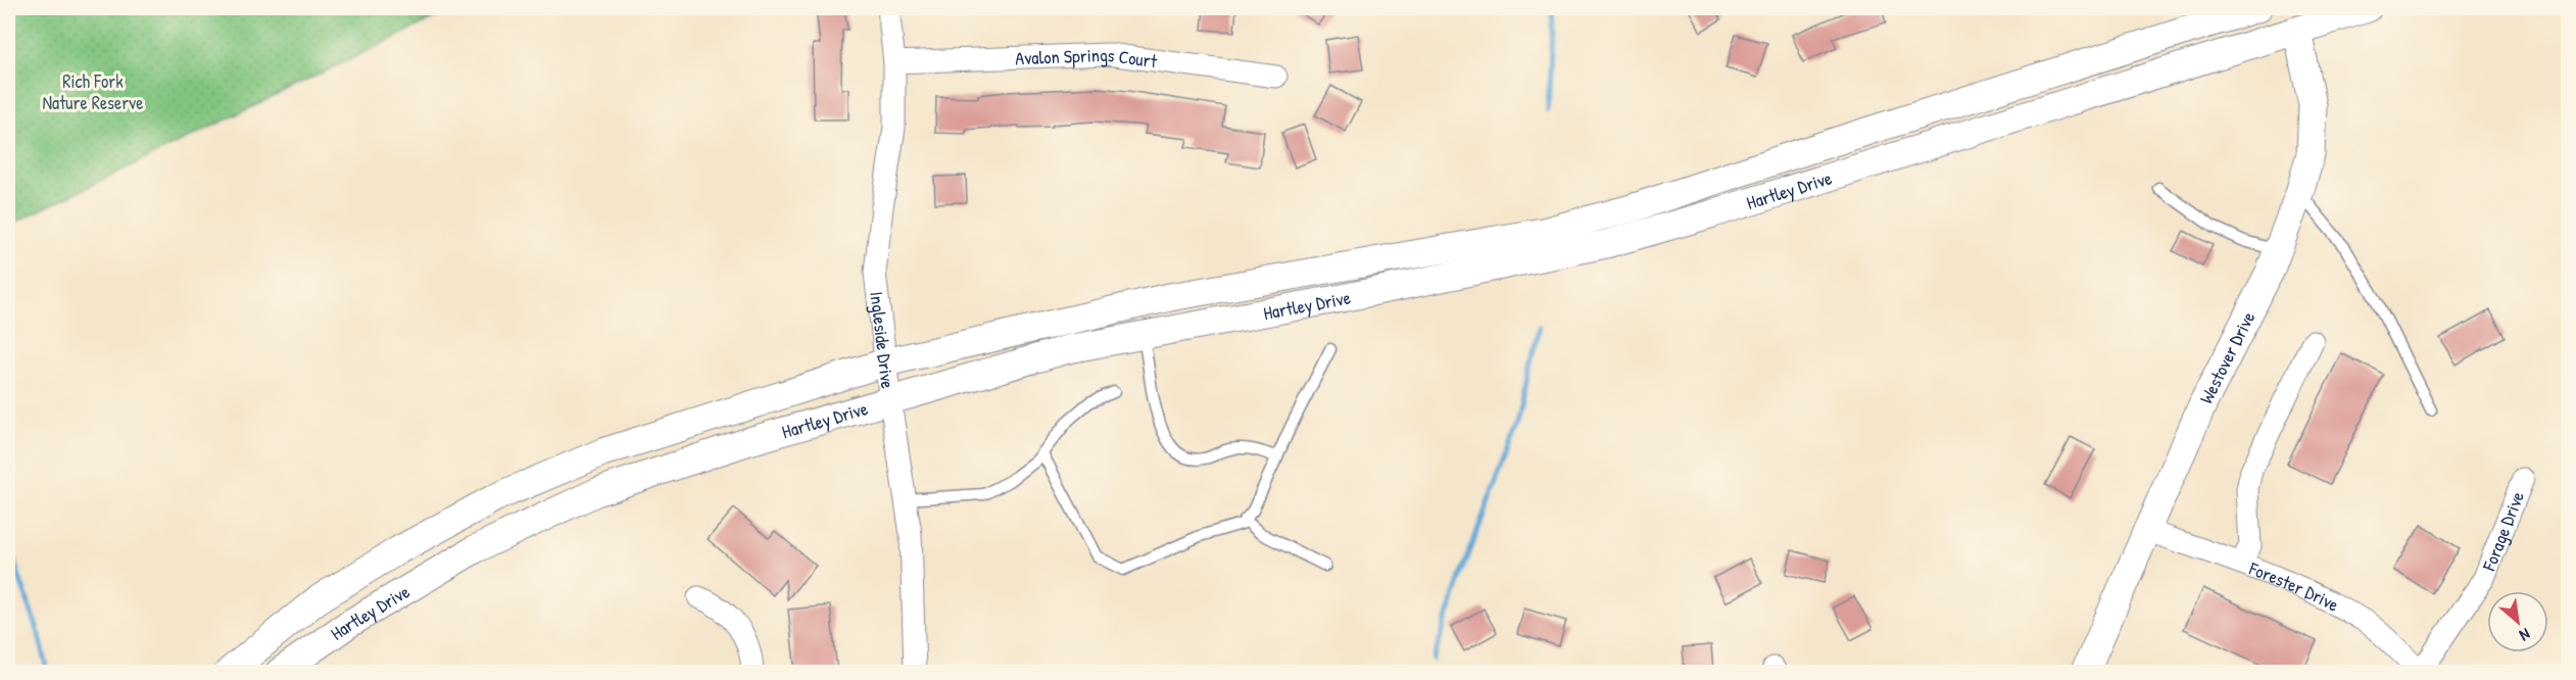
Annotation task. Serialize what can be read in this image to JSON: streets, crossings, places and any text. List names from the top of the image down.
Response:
{
  "streets": {
    "street": [
      "Avalon Springs Court",
      "Hartley Drive",
      "Ingleside Drive",
      "Westover Drive",
      "Forage Drive",
      "Forester Drive"
    ]
  },
  "crossings": [
    ["Avalon Springs Court", "Ingleside Drive"],
    ["Hartley Drive", "Ingleside Drive"],
    ["Hartley Drive", "Westover Drive"],
    ["Westover Drive", "Forester Drive"],
    ["Forage Drive", "Forester Drive"]
  ],
  "parks": ["Rich Fork Nature Reserve"],
  "north": "bottom right"
}
